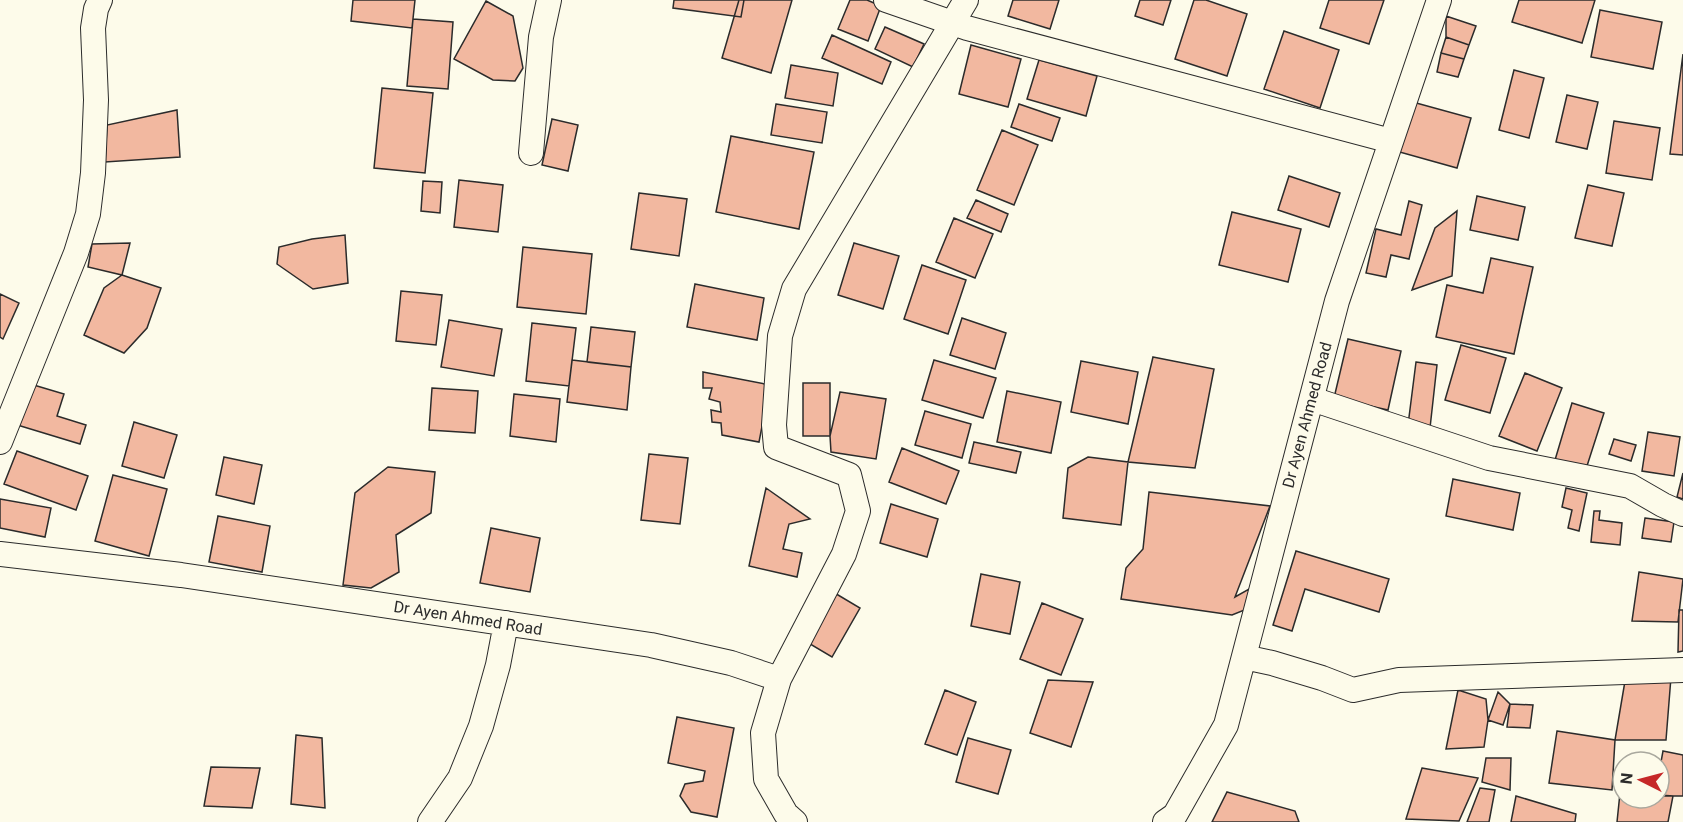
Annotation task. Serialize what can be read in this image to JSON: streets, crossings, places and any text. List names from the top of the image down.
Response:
{
  "streets": {
    "street": ["Dr Ayen Ahmed Road"]
  },
  "north": "left"
}
